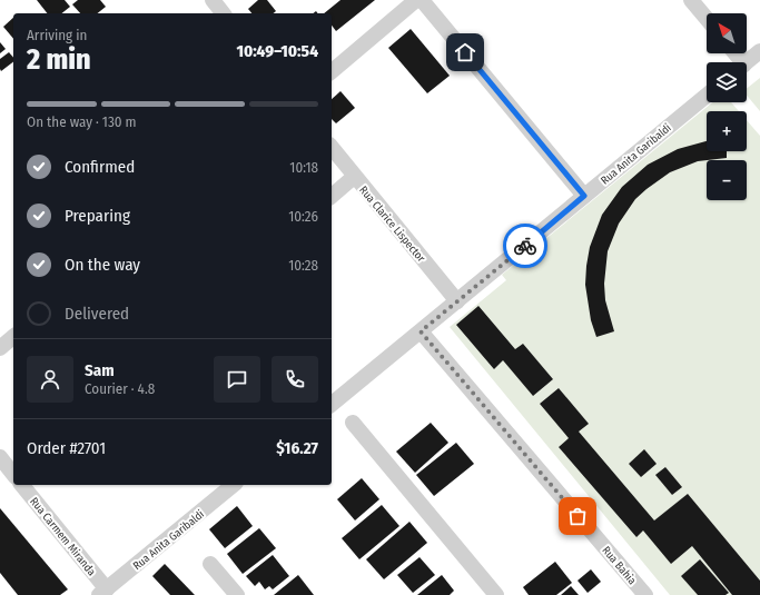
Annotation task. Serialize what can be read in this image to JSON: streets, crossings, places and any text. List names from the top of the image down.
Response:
{
  "streets": {
    "street": [
      "Rua Anita Garibaldi",
      "Rua Clarice Lispector",
      "Rua Carmem Miranda",
      "Rua Bahia"
    ]
  },
  "crossings": [
    ["Rua Anita Garibaldi", "Rua Clarice Lispector"],
    ["Rua Anita Garibaldi", "Rua Carmem Miranda"],
    ["Rua Anita Garibaldi", "Rua Bahia"]
  ],
  "north": "top left",
  "page": {
    "map_buttons": ["+", "−"],
    "heading": ["2 min", "Arriving in", "10:49–10:54"],
    "panel": [
      "Sam",
      "Courier · 4.8",
      "Order #2701",
      "$16.27"
    ],
    "bar": "On the way · 130 m",
    "list": [
      ["Confirmed", "10:18"],
      ["Preparing", "10:26"],
      ["On the way", "10:28"],
      "Delivered"
    ]
  }
}
